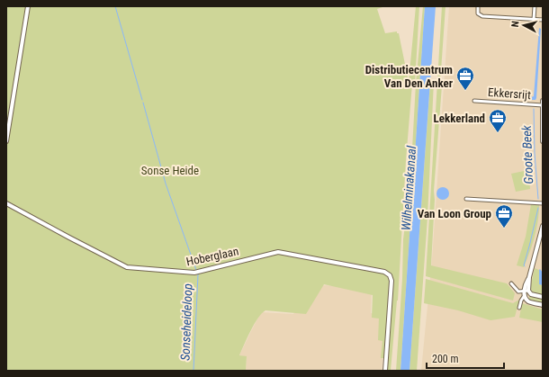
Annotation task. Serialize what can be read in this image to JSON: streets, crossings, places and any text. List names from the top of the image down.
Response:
{
  "streets": {
    "street": ["Ekkersrijt", "Hoberglaan"]
  },
  "water": ["Groote Beek", "Wilhelminakanaal", "Sonseheideloop"],
  "parks": ["Sonse Heide"],
  "places": {
    "office": ["Distributiecentrum Van Den Anker", "Lekkerland", "Van Loon Group"]
  },
  "scale_bar": "200 m",
  "north": "left"
}
